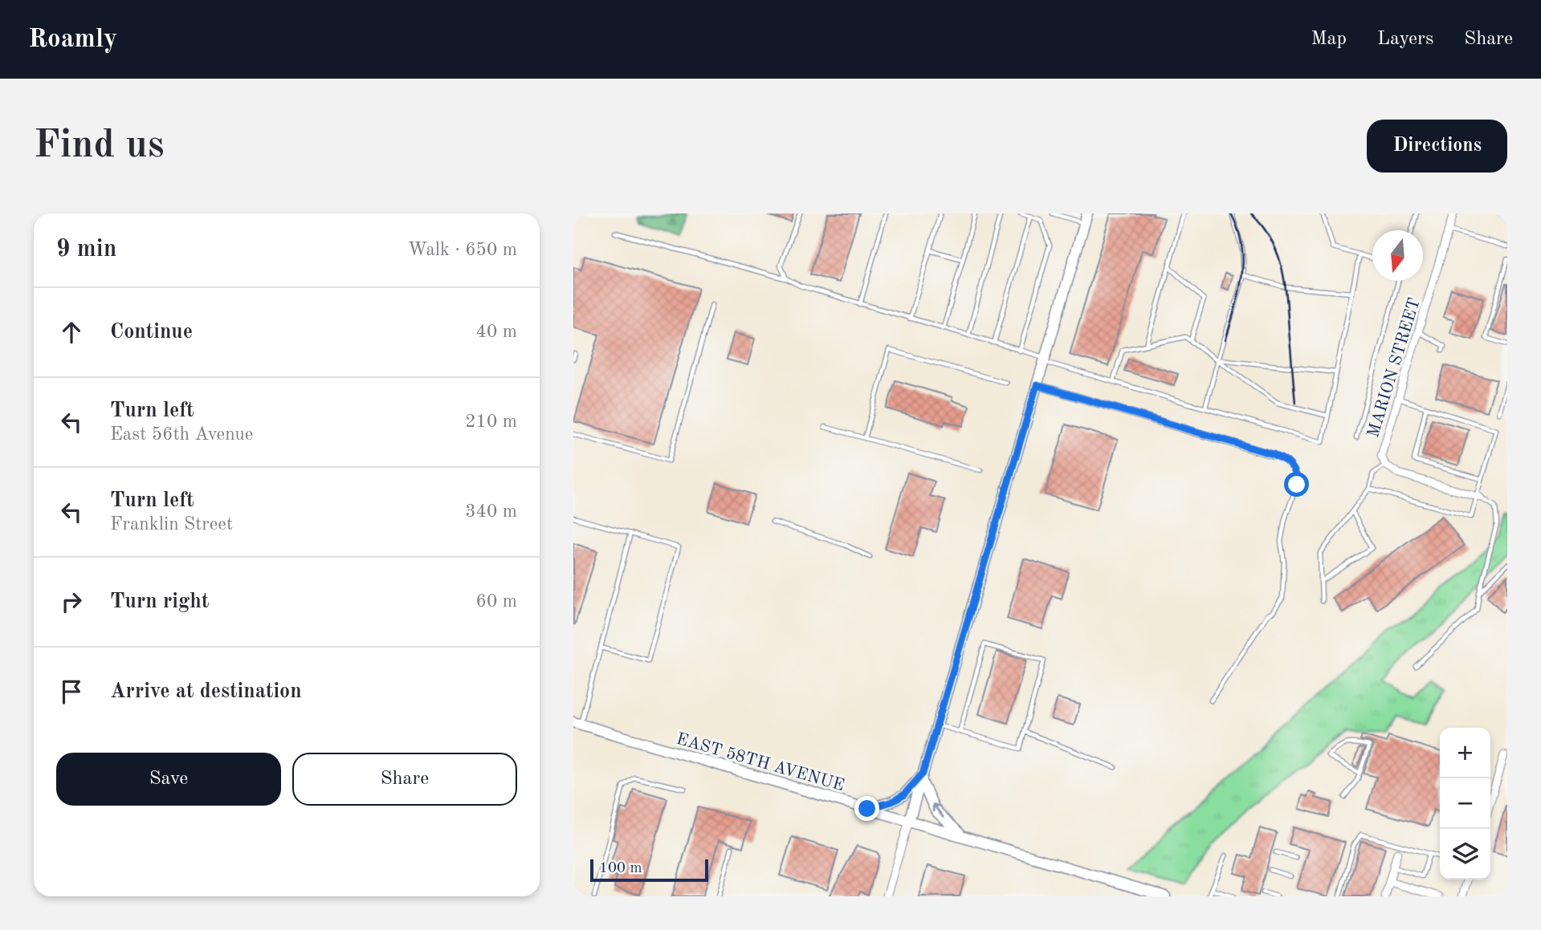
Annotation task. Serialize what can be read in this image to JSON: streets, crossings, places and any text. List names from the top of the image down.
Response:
{
  "streets": {
    "main road": ["EAST 58TH AVENUE"],
    "street": ["MARION STREET"]
  },
  "scale_bar": "100 m",
  "north": "bottom",
  "page": {
    "header": "Roamly",
    "nav": ["Map", "Layers", "Share"],
    "buttons": [
      "Directions",
      ["Save", "Share"]
    ],
    "title": "Find us",
    "heading": ["9 min", "Walk · 650 m"],
    "list": [
      ["Continue", "40 m"],
      ["Turn left", "East 56th Avenue", "210 m"],
      ["Turn left", "Franklin Street", "340 m"],
      ["Turn right", "60 m"],
      "Arrive at destination"
    ],
    "map_buttons": ["+", "−"],
    "scale": "100 m"
  }
}
